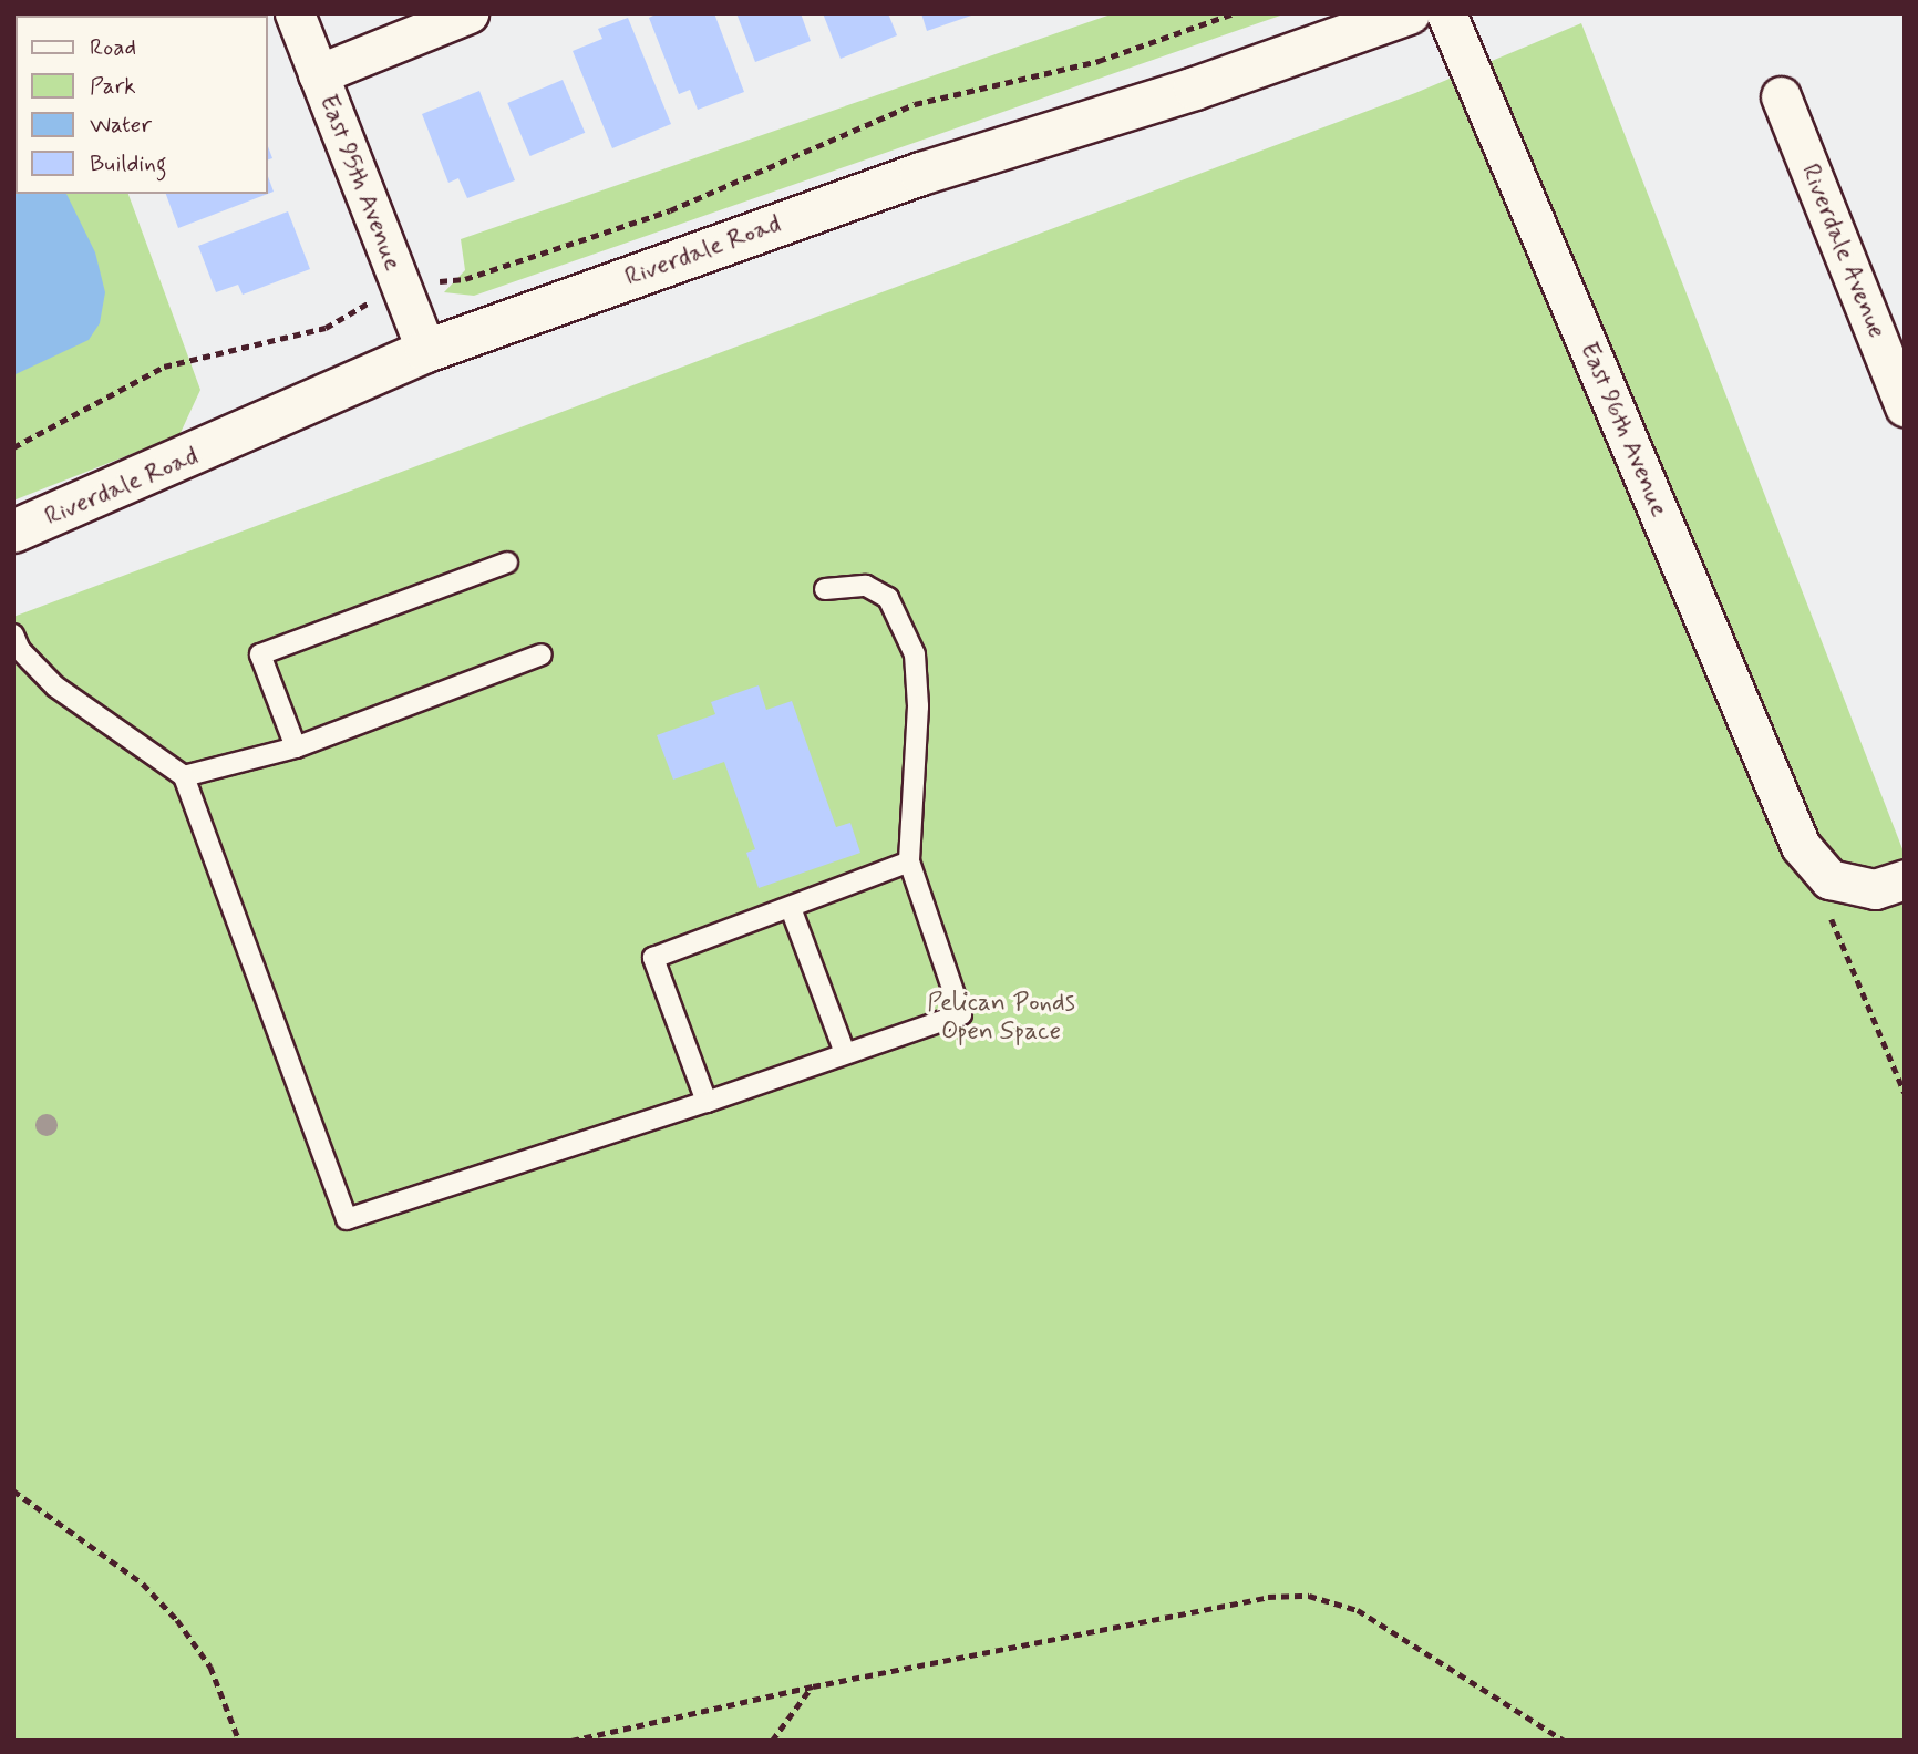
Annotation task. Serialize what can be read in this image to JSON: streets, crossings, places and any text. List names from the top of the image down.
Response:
{
  "streets": {
    "street": [
      "East 95th Avenue",
      "Riverdale Road",
      "Riverdale Avenue",
      "East 96th Avenue"
    ]
  },
  "crossings": [
    ["East 95th Avenue", "Riverdale Road"]
  ],
  "parks": ["Pelican Ponds Open Space"],
  "legend": [
    "Road",
    "Park",
    "Water",
    "Building"
  ]
}
